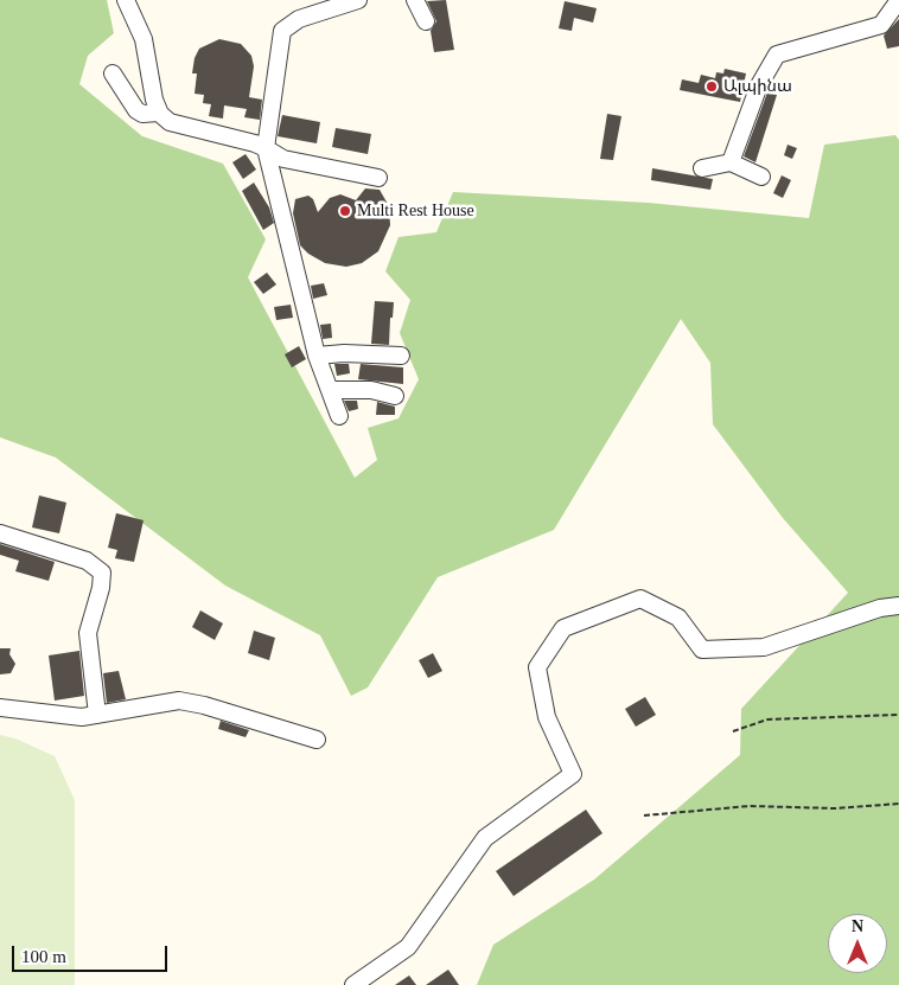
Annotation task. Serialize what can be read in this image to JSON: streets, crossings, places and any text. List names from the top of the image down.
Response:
{
  "places": ["Ալպինա", "Multi Rest House"],
  "scale_bar": "100 m",
  "north": "top"
}
